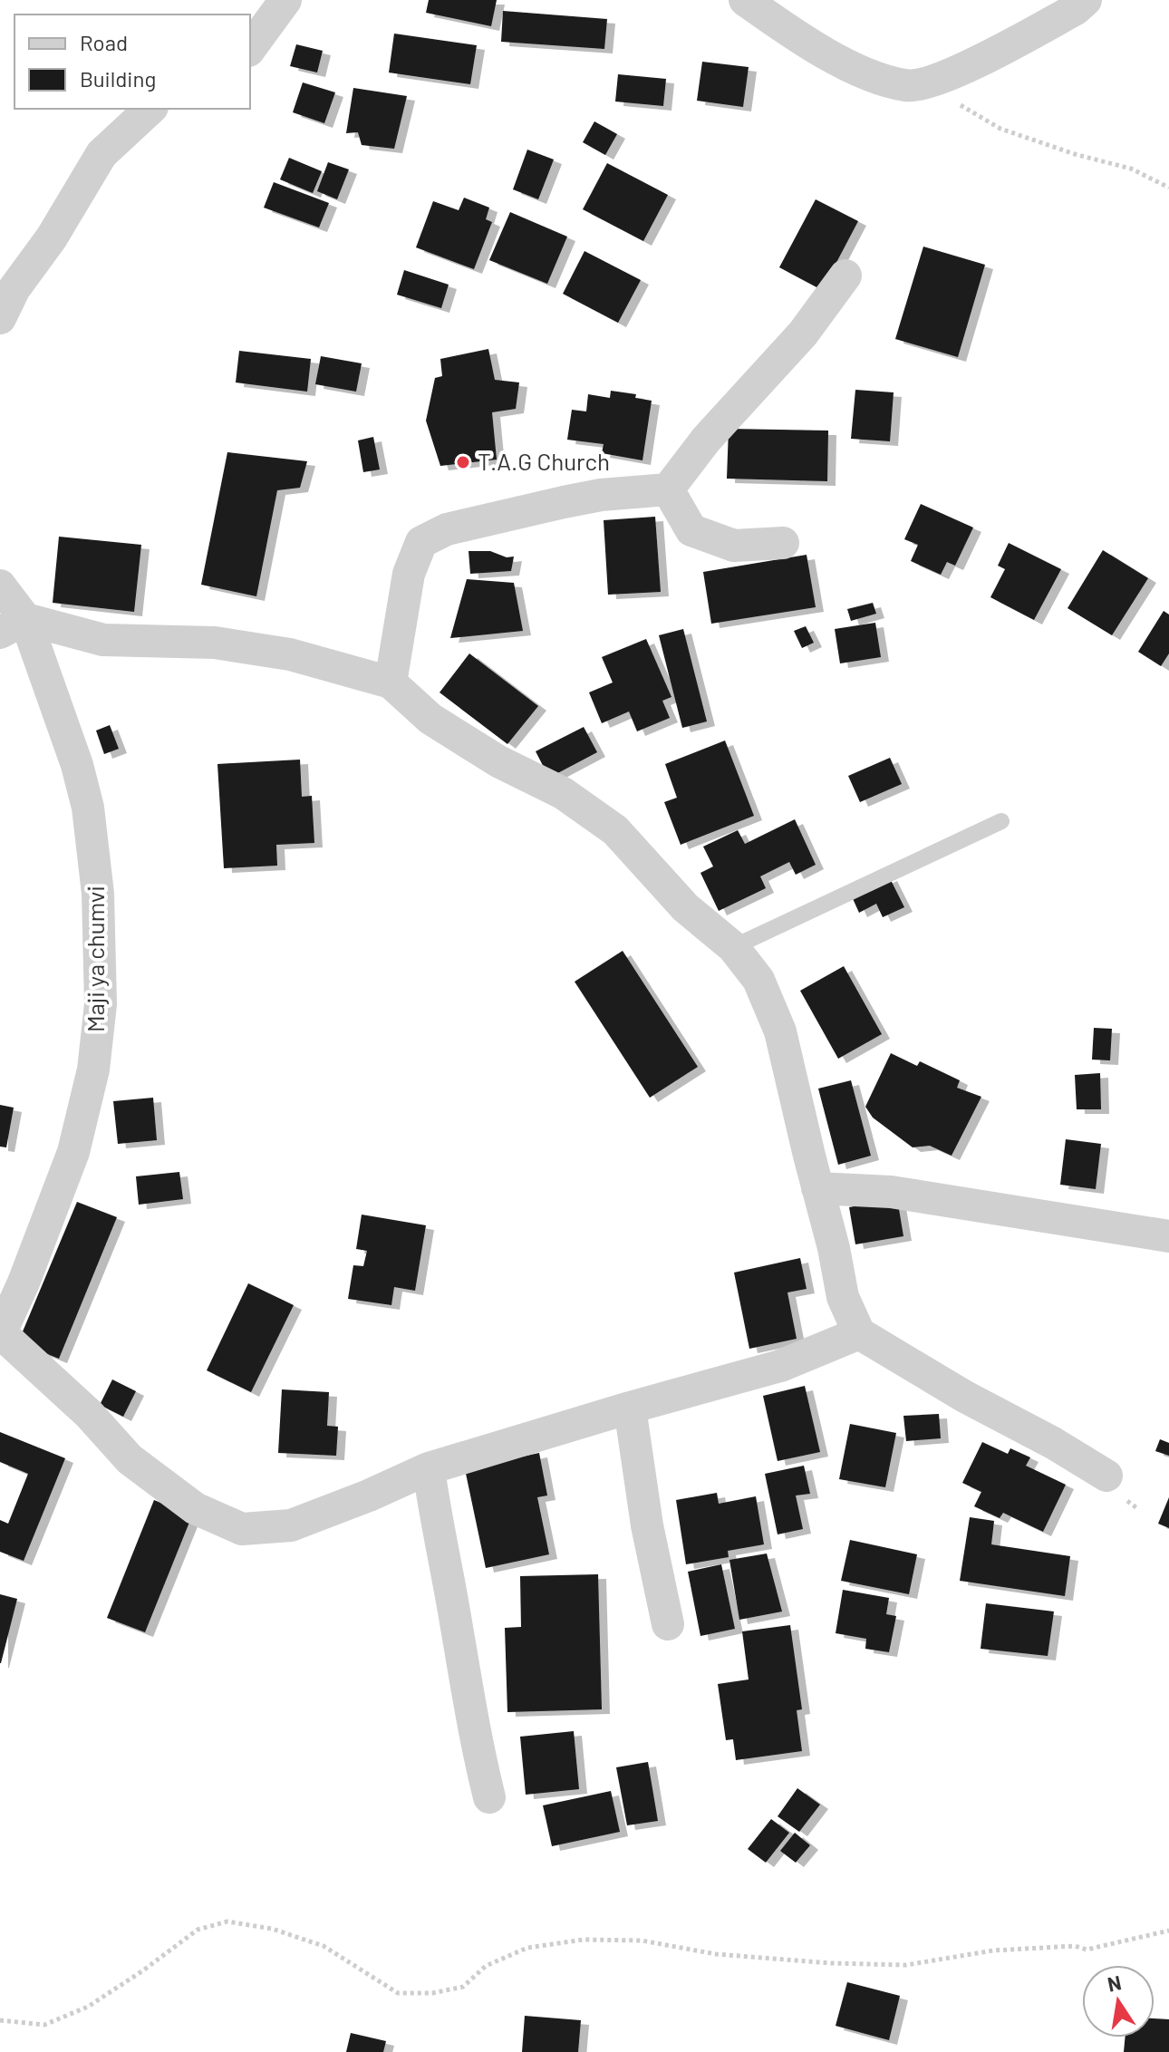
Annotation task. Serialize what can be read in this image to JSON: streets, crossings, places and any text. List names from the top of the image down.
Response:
{
  "streets": {
    "street": ["Maji ya chumvi"]
  },
  "places": ["T.A.G Church"],
  "legend": ["Road", "Building"],
  "north": "top"
}
